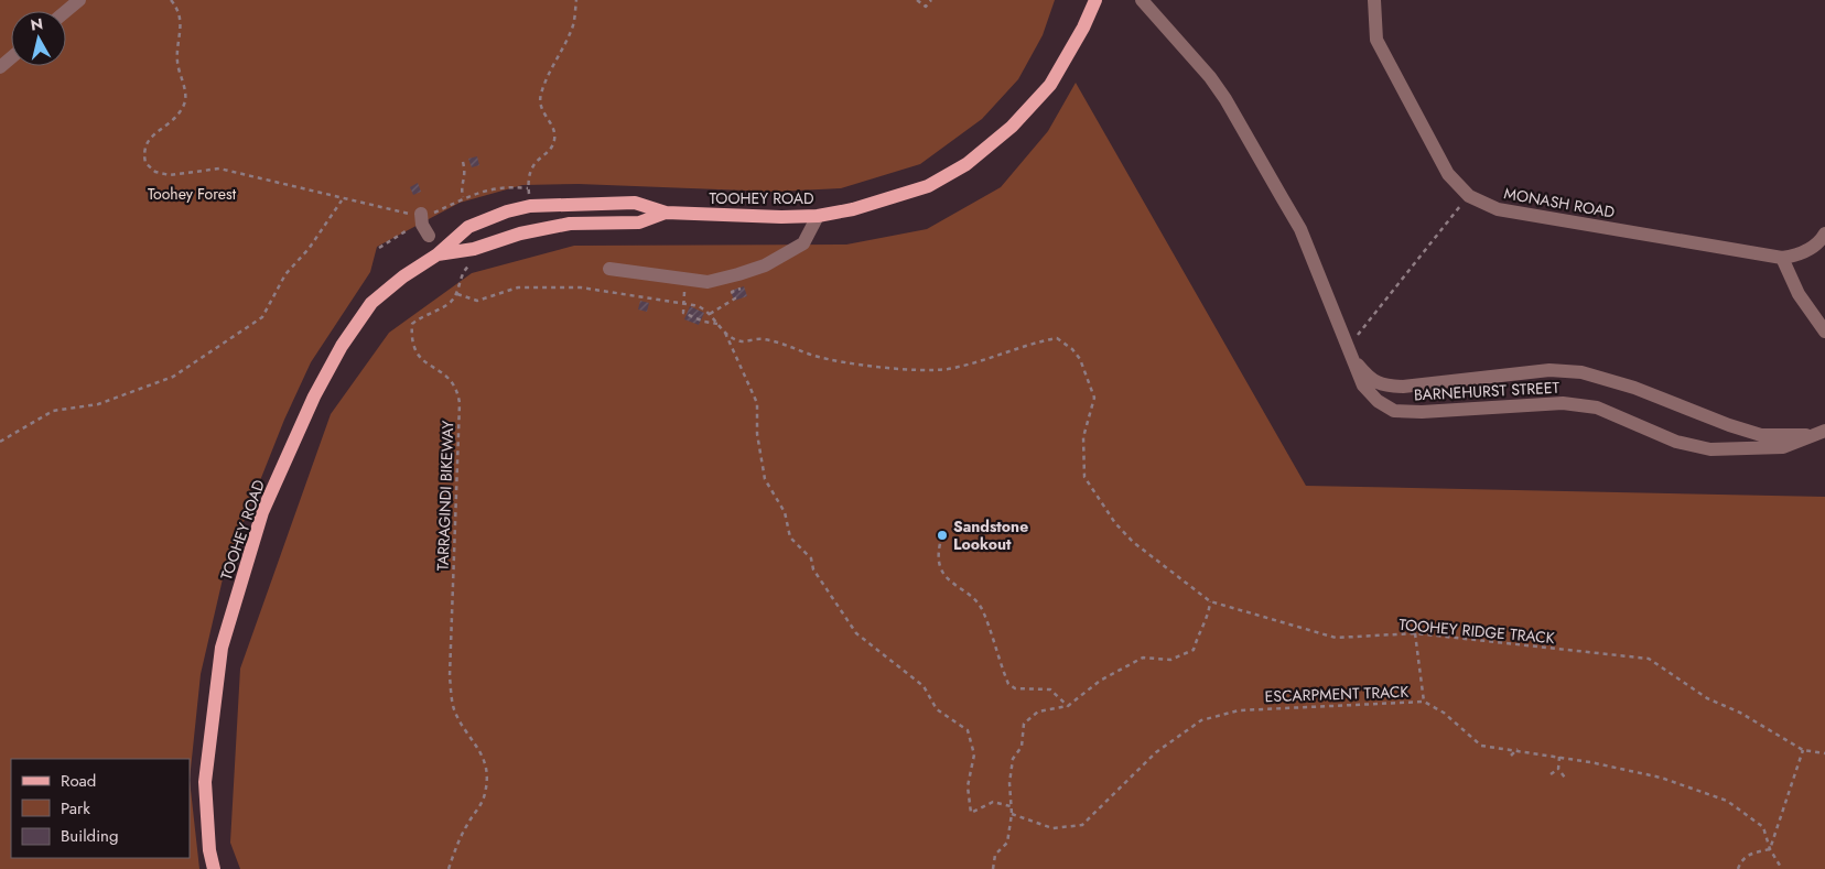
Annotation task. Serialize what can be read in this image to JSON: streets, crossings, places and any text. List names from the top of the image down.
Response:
{
  "streets": {
    "main road": ["TOOHEY ROAD"],
    "street": ["MONASH ROAD", "BARNEHURST STREET"],
    "path": ["TARRAGINDI BIKEWAY", "TOOHEY RIDGE TRACK", "ESCARPMENT TRACK"]
  },
  "parks": ["Toohey Forest"],
  "places": ["Sandstone Lookout"],
  "legend": ["Road", "Park", "Building"],
  "north": "top"
}
